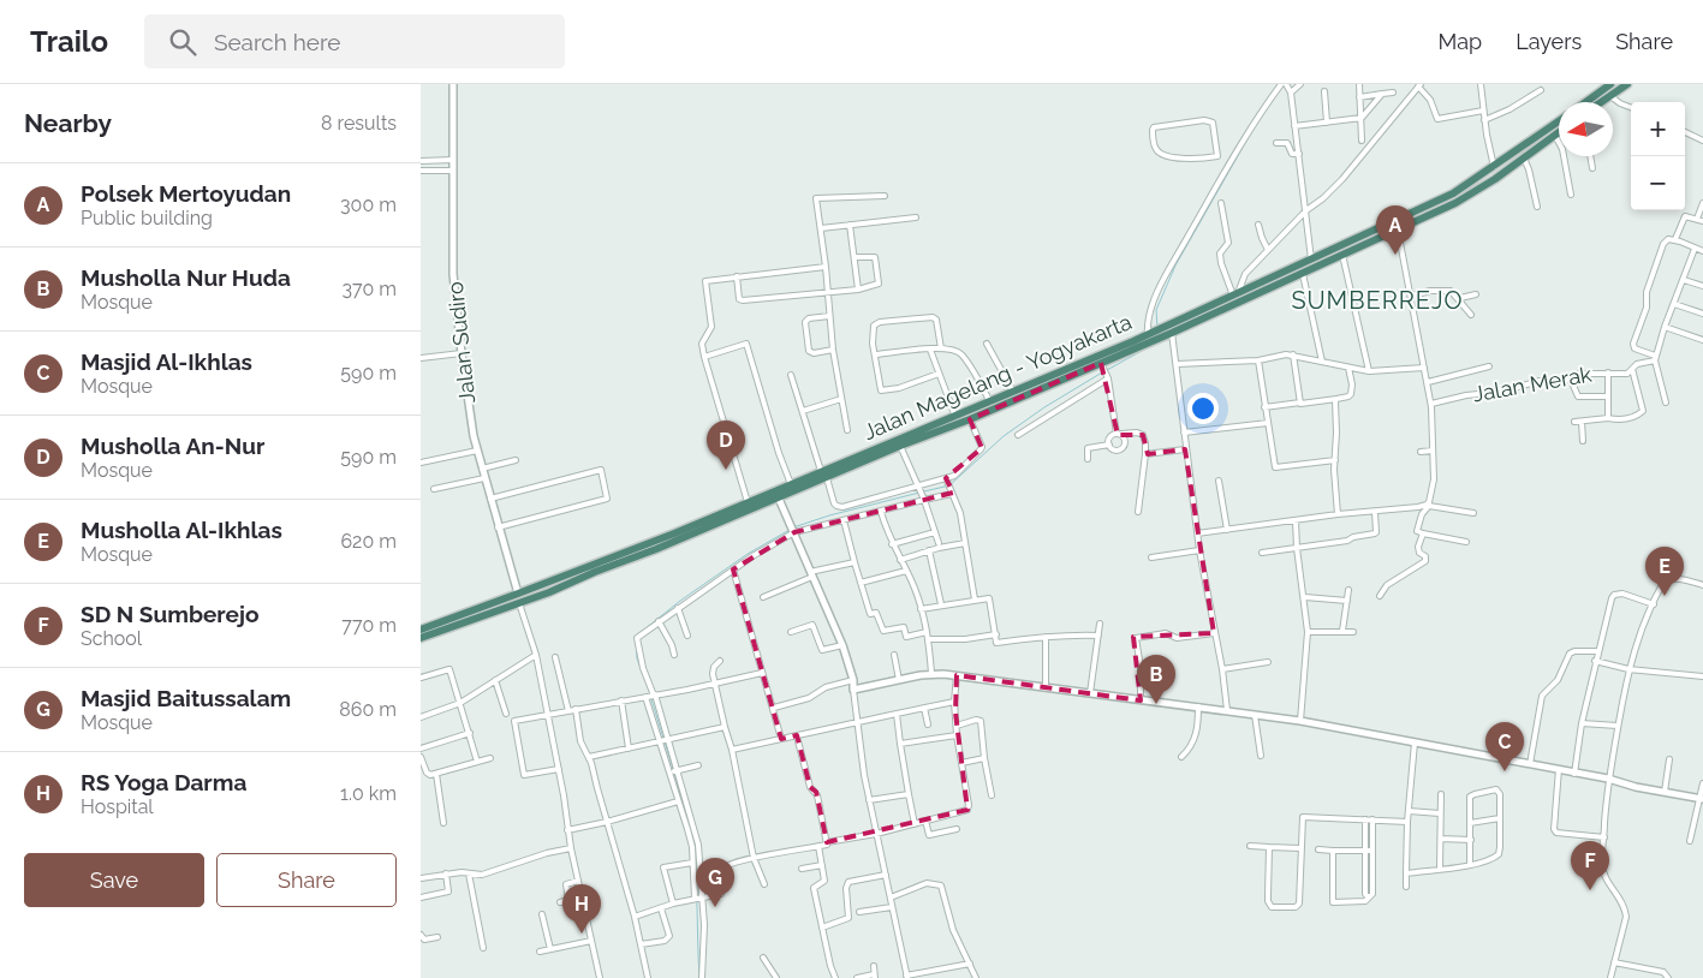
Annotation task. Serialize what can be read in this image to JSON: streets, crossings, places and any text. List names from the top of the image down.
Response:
{
  "streets": {
    "highway": ["Jalan Magelang - Yogyakarta"],
    "street": ["Jalan Sudiro", "Jalan Merak"]
  },
  "crossings": [
    ["Jalan Sudiro", "Jalan Magelang - Yogyakarta"]
  ],
  "districts": ["SUMBERREJO"],
  "north": "left",
  "page": {
    "header": "Trailo",
    "search": "Search here",
    "nav": ["Map", "Layers", "Share"],
    "heading": ["Nearby", "8 results"],
    "map_buttons": ["+", "−"],
    "list": [
      {
        "mark": "A",
        "name": "Polsek Mertoyudan",
        "note": "Public building",
        "value": "300 m"
      },
      {
        "mark": "B",
        "name": "Musholla Nur Huda",
        "note": "Mosque",
        "value": "370 m"
      },
      {
        "mark": "C",
        "name": "Masjid Al-Ikhlas",
        "note": "Mosque",
        "value": "590 m"
      },
      {
        "mark": "D",
        "name": "Musholla An-Nur",
        "note": "Mosque",
        "value": "590 m"
      },
      {
        "mark": "E",
        "name": "Musholla Al-Ikhlas",
        "note": "Mosque",
        "value": "620 m"
      },
      {
        "mark": "F",
        "name": "SD N Sumberejo",
        "note": "School",
        "value": "770 m"
      },
      {
        "mark": "G",
        "name": "Masjid Baitussalam",
        "note": "Mosque",
        "value": "860 m"
      },
      {
        "mark": "H",
        "name": "RS Yoga Darma",
        "note": "Hospital",
        "value": "1.0 km"
      }
    ],
    "pins": [
      "A",
      "D",
      "E",
      "B",
      "C",
      "F",
      "G",
      "H"
    ],
    "buttons": ["Save", "Share"]
  }
}
